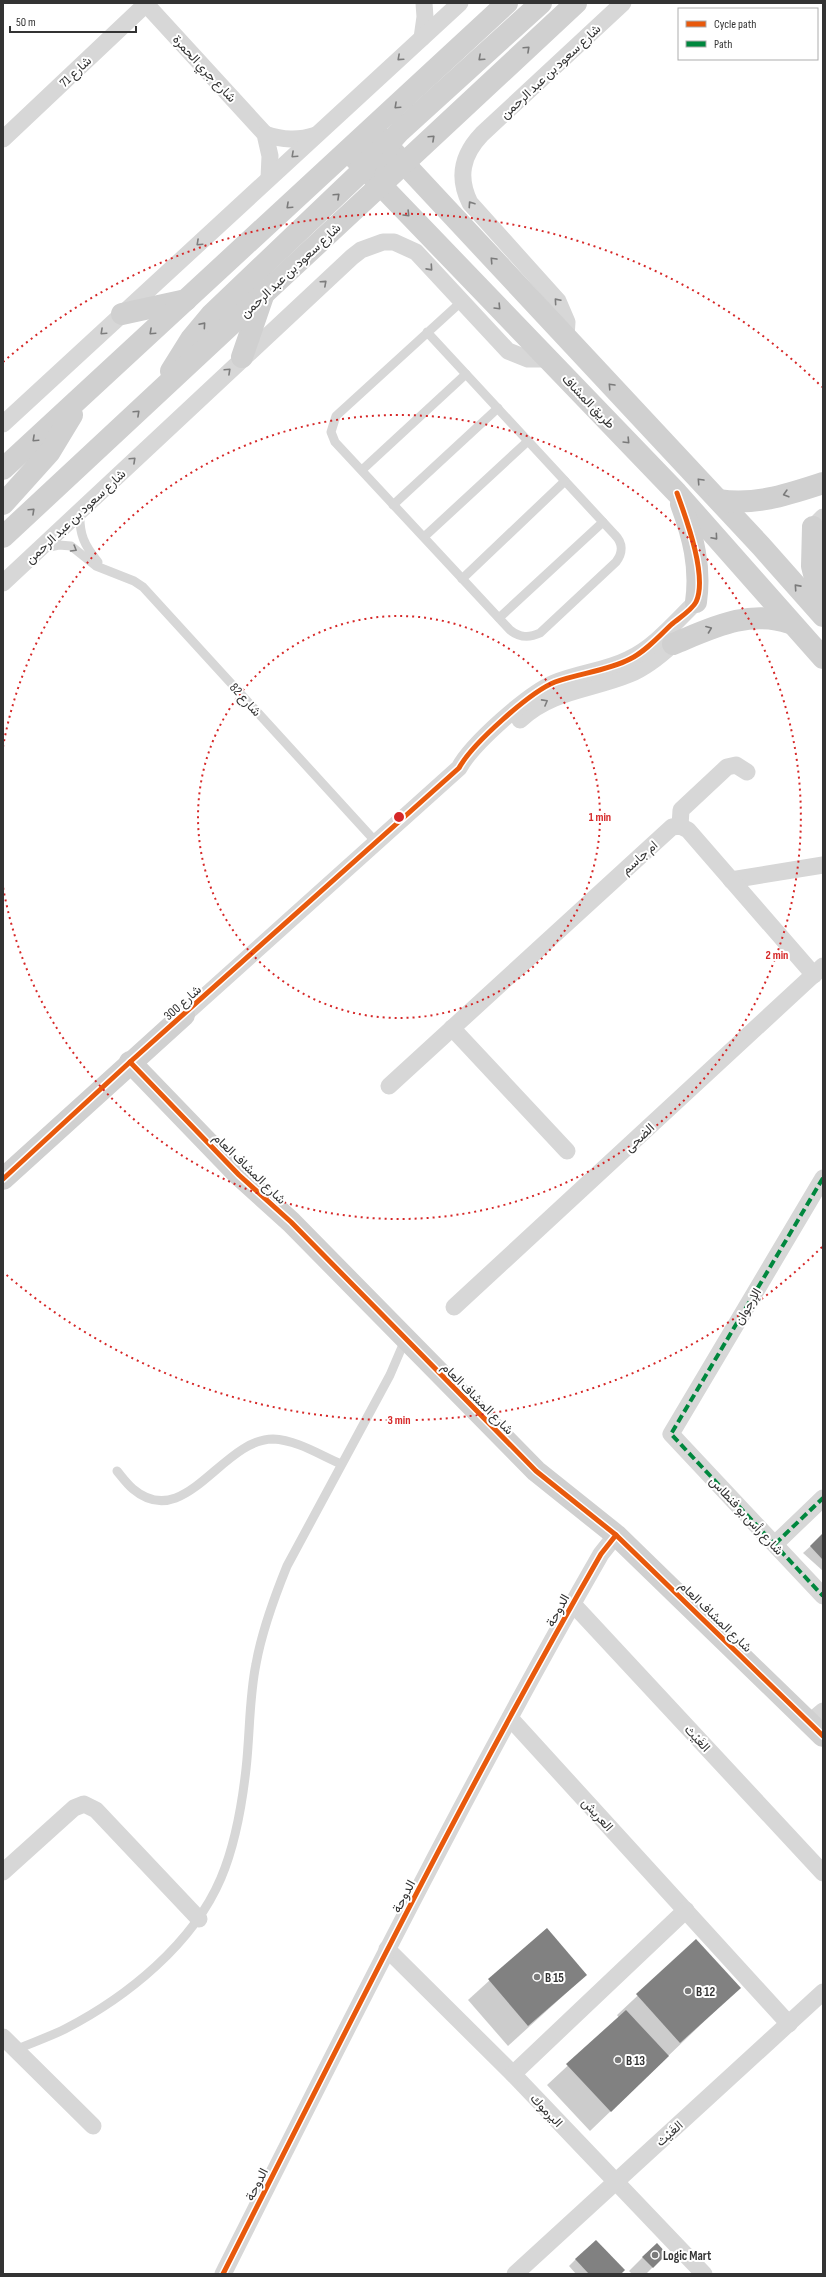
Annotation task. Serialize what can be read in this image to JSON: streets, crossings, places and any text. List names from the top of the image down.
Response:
{
  "streets": {
    "street": [
      "شارع جري الحمرة",
      "شارع 71",
      "شارع سعود بن عبد الرحمن",
      "طريق المشاف",
      "ام جاسم",
      "شارع 300",
      "الضحى",
      "شارع المشاف العام",
      "الإرجوان",
      "شارع رأس بو فنطاس",
      "الدوحة",
      "الغَيْث",
      "العريش",
      "اليرموك"
    ],
    "lane": ["شارع 82"]
  },
  "crossings": [
    ["شارع جري الحمرة", "شارع 71"],
    ["شارع سعود بن عبد الرحمن", "طريق المشاف"],
    ["شارع سعود بن عبد الرحمن", "شارع 82"],
    ["شارع 82", "شارع 300"],
    ["شارع 300", "شارع المشاف العام"],
    ["شارع المشاف العام", "الدوحة"],
    ["الإرجوان", "شارع رأس بو فنطاس"],
    ["الدوحة", "الغَيْث"],
    ["الدوحة", "العريش"],
    ["الدوحة", "اليرموك"],
    ["الغَيْث", "العريش"],
    ["الغَيْث", "اليرموك"]
  ],
  "places": [
    "B 15",
    "B 12",
    "B 13",
    "Logic Mart"
  ],
  "legend": ["Cycle path", "Path"],
  "scale_bar": "50 m",
  "rings": ["1 min", "2 min", "3 min"]
}
